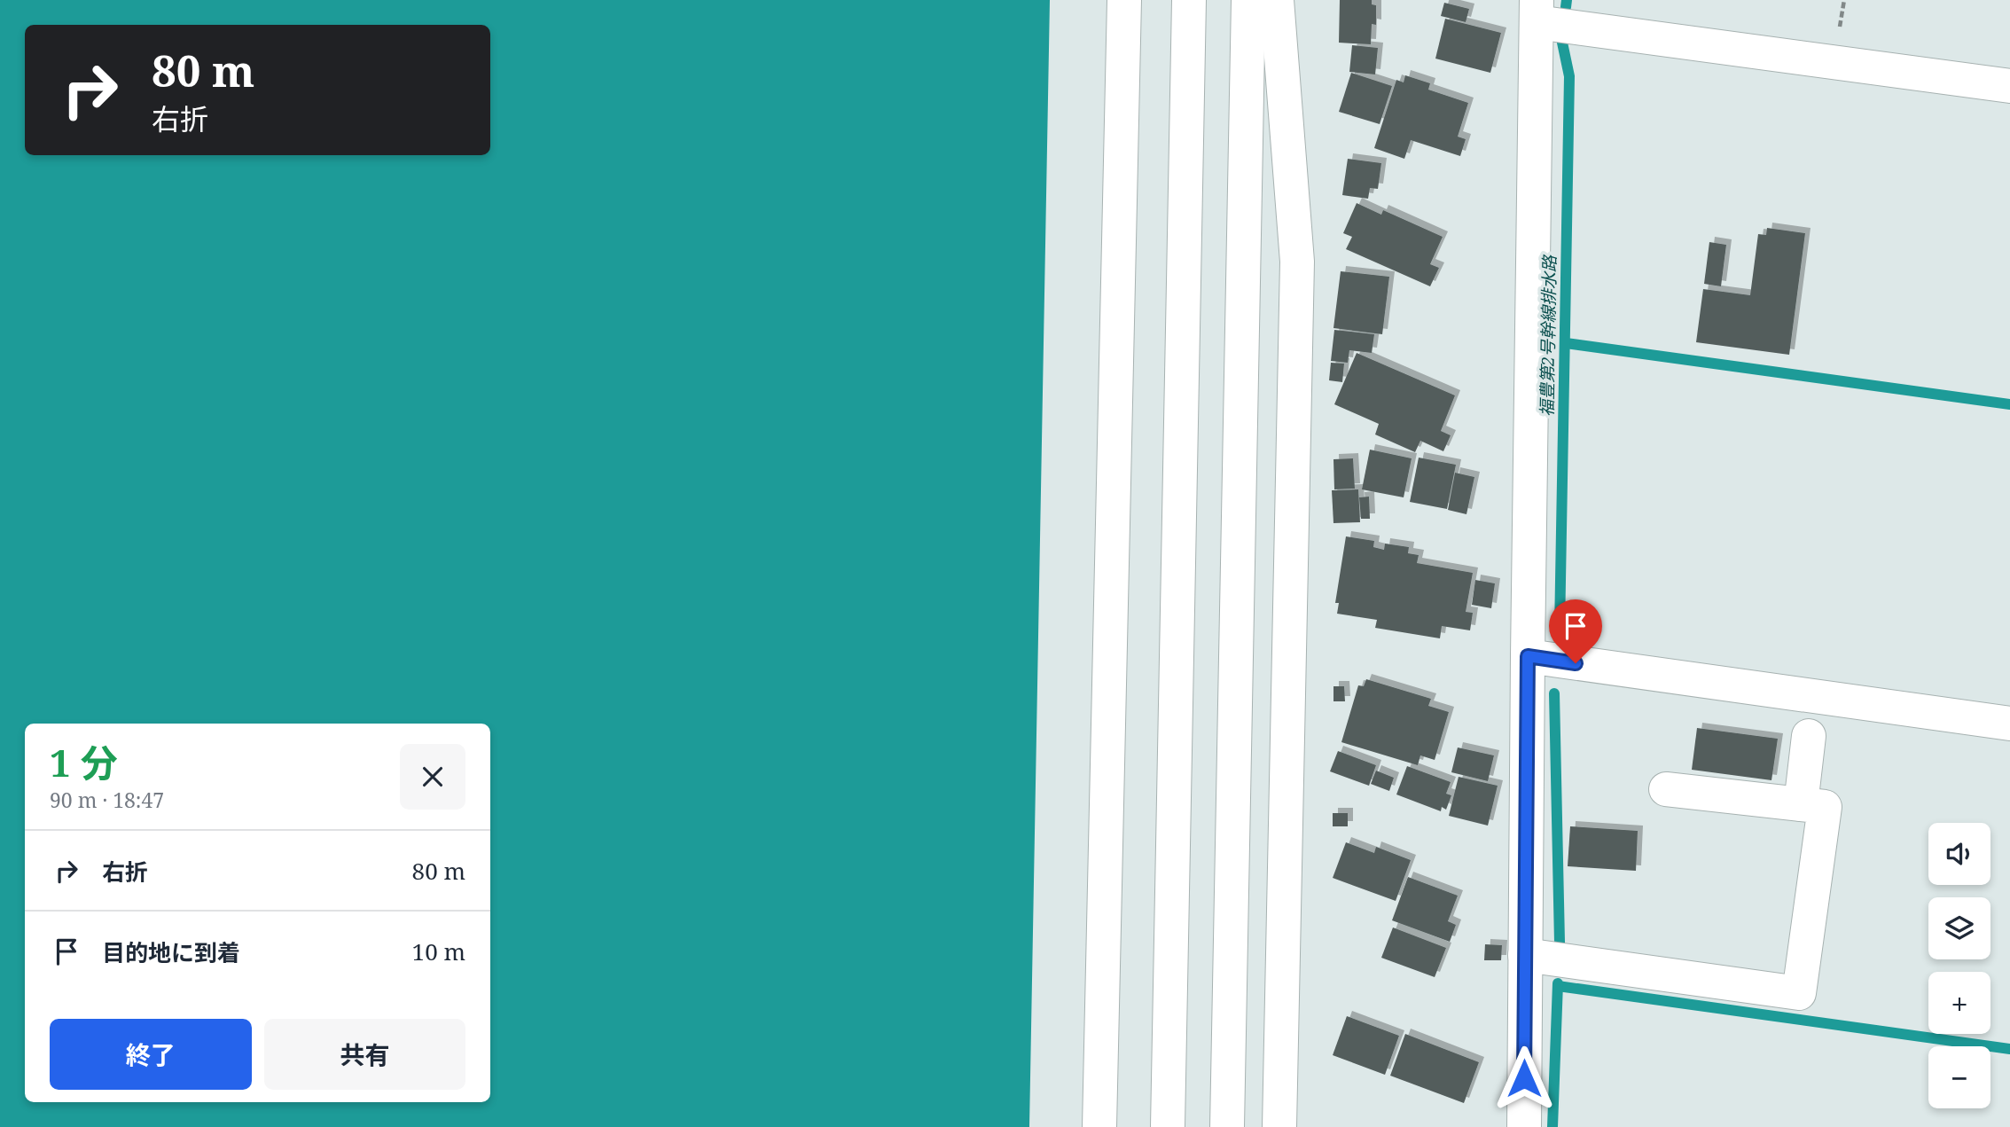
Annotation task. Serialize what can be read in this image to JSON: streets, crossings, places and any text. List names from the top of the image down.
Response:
{
  "water": ["福豊第2号幹線排水路"],
  "page": {
    "turn": ["80 m", "右折"],
    "heading": ["1 分", "90 m · 18:47"],
    "map_buttons": ["+", "−"],
    "list": [
      {
        "name": "右折",
        "value": "80 m"
      },
      {
        "name": "目的地に到着",
        "value": "10 m"
      }
    ],
    "buttons": ["終了", "共有"]
  }
}
